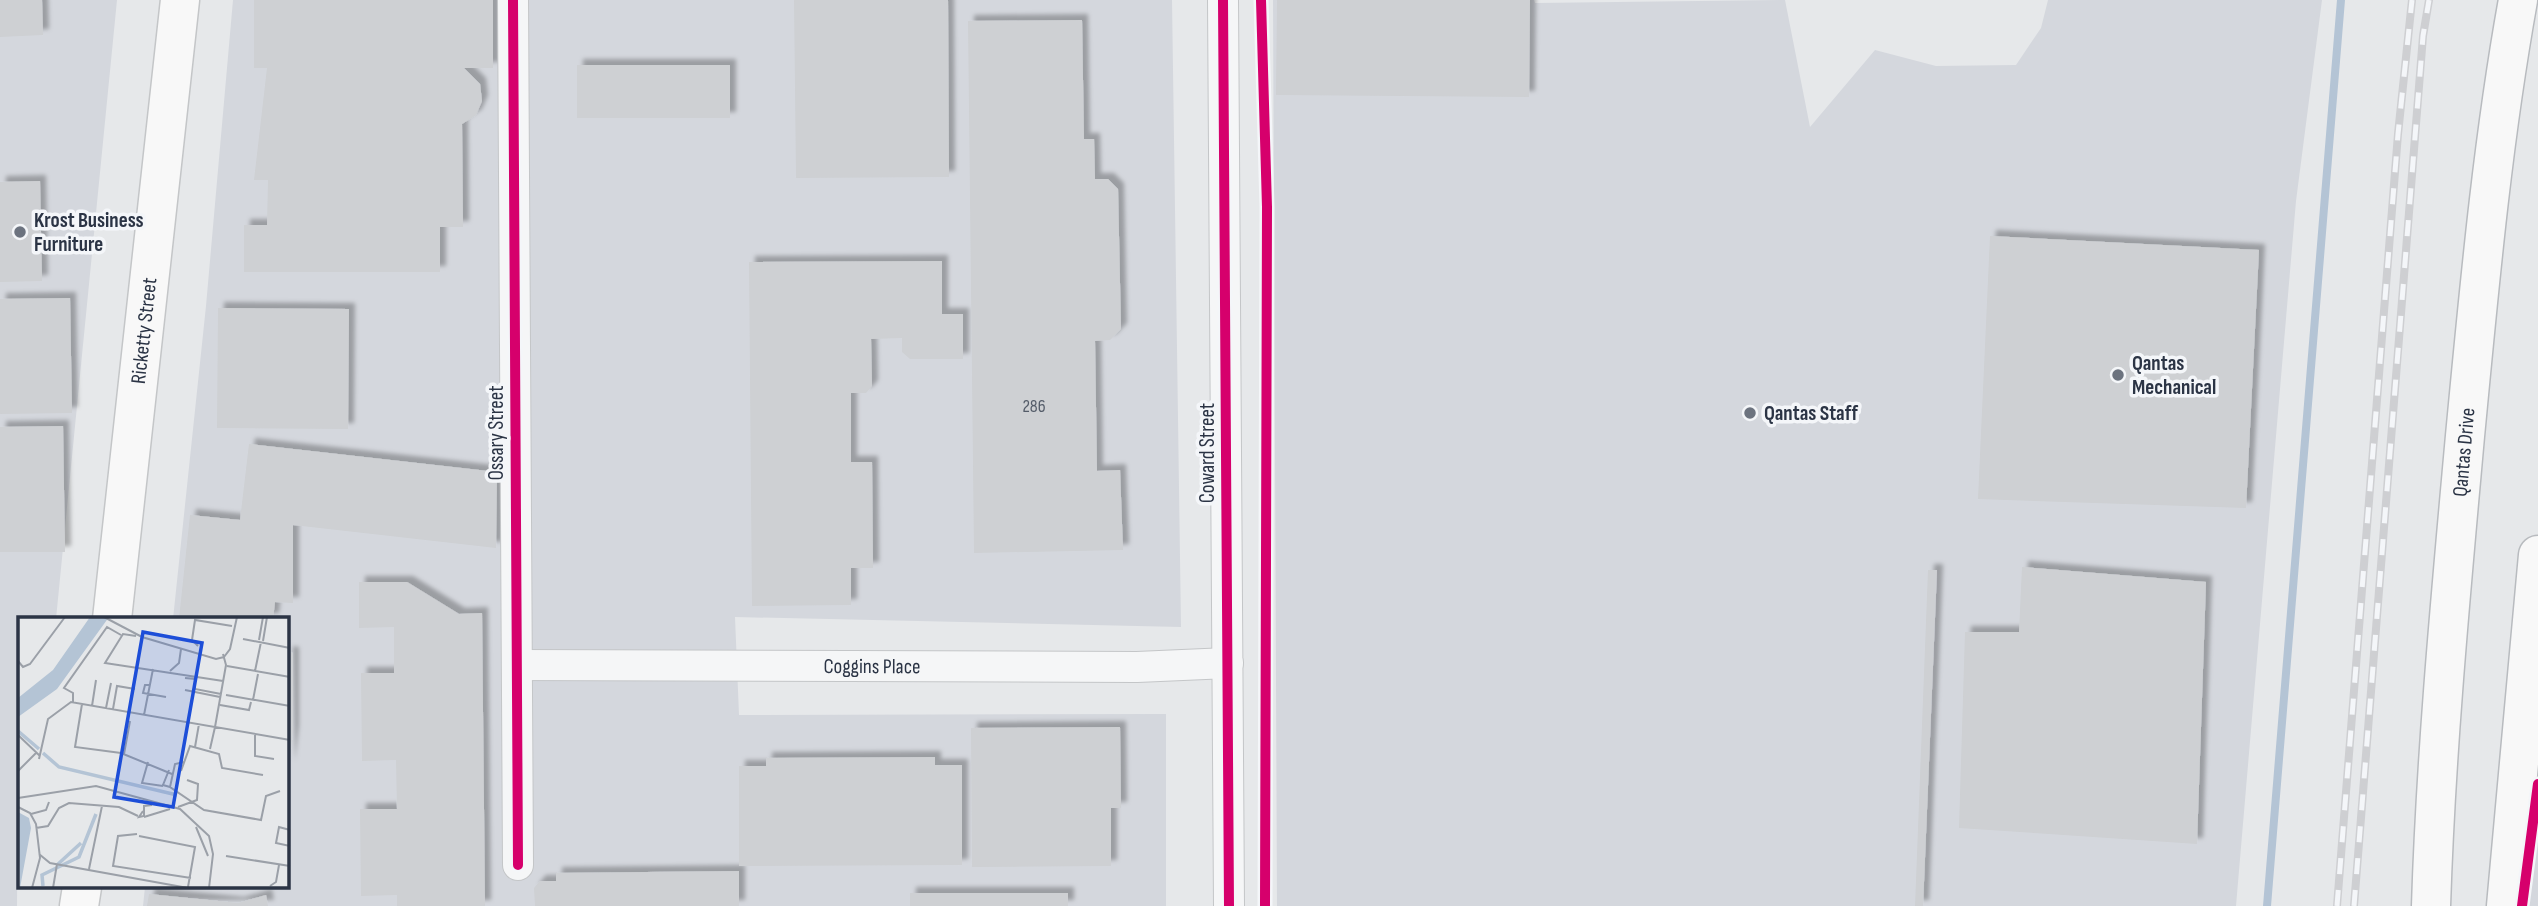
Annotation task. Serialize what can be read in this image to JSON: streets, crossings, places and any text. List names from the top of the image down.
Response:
{
  "streets": {
    "main road": ["Ricketty Street", "Qantas Drive"],
    "street": ["Ossary Street", "Coward Street", "Coggins Place"]
  },
  "crossings": [
    ["Ossary Street", "Coggins Place"],
    ["Coward Street", "Coggins Place"]
  ],
  "places": ["Krost Business Furniture", "Qantas Mechanical", "Qantas Staff"],
  "house_numbers": ["286"]
}
